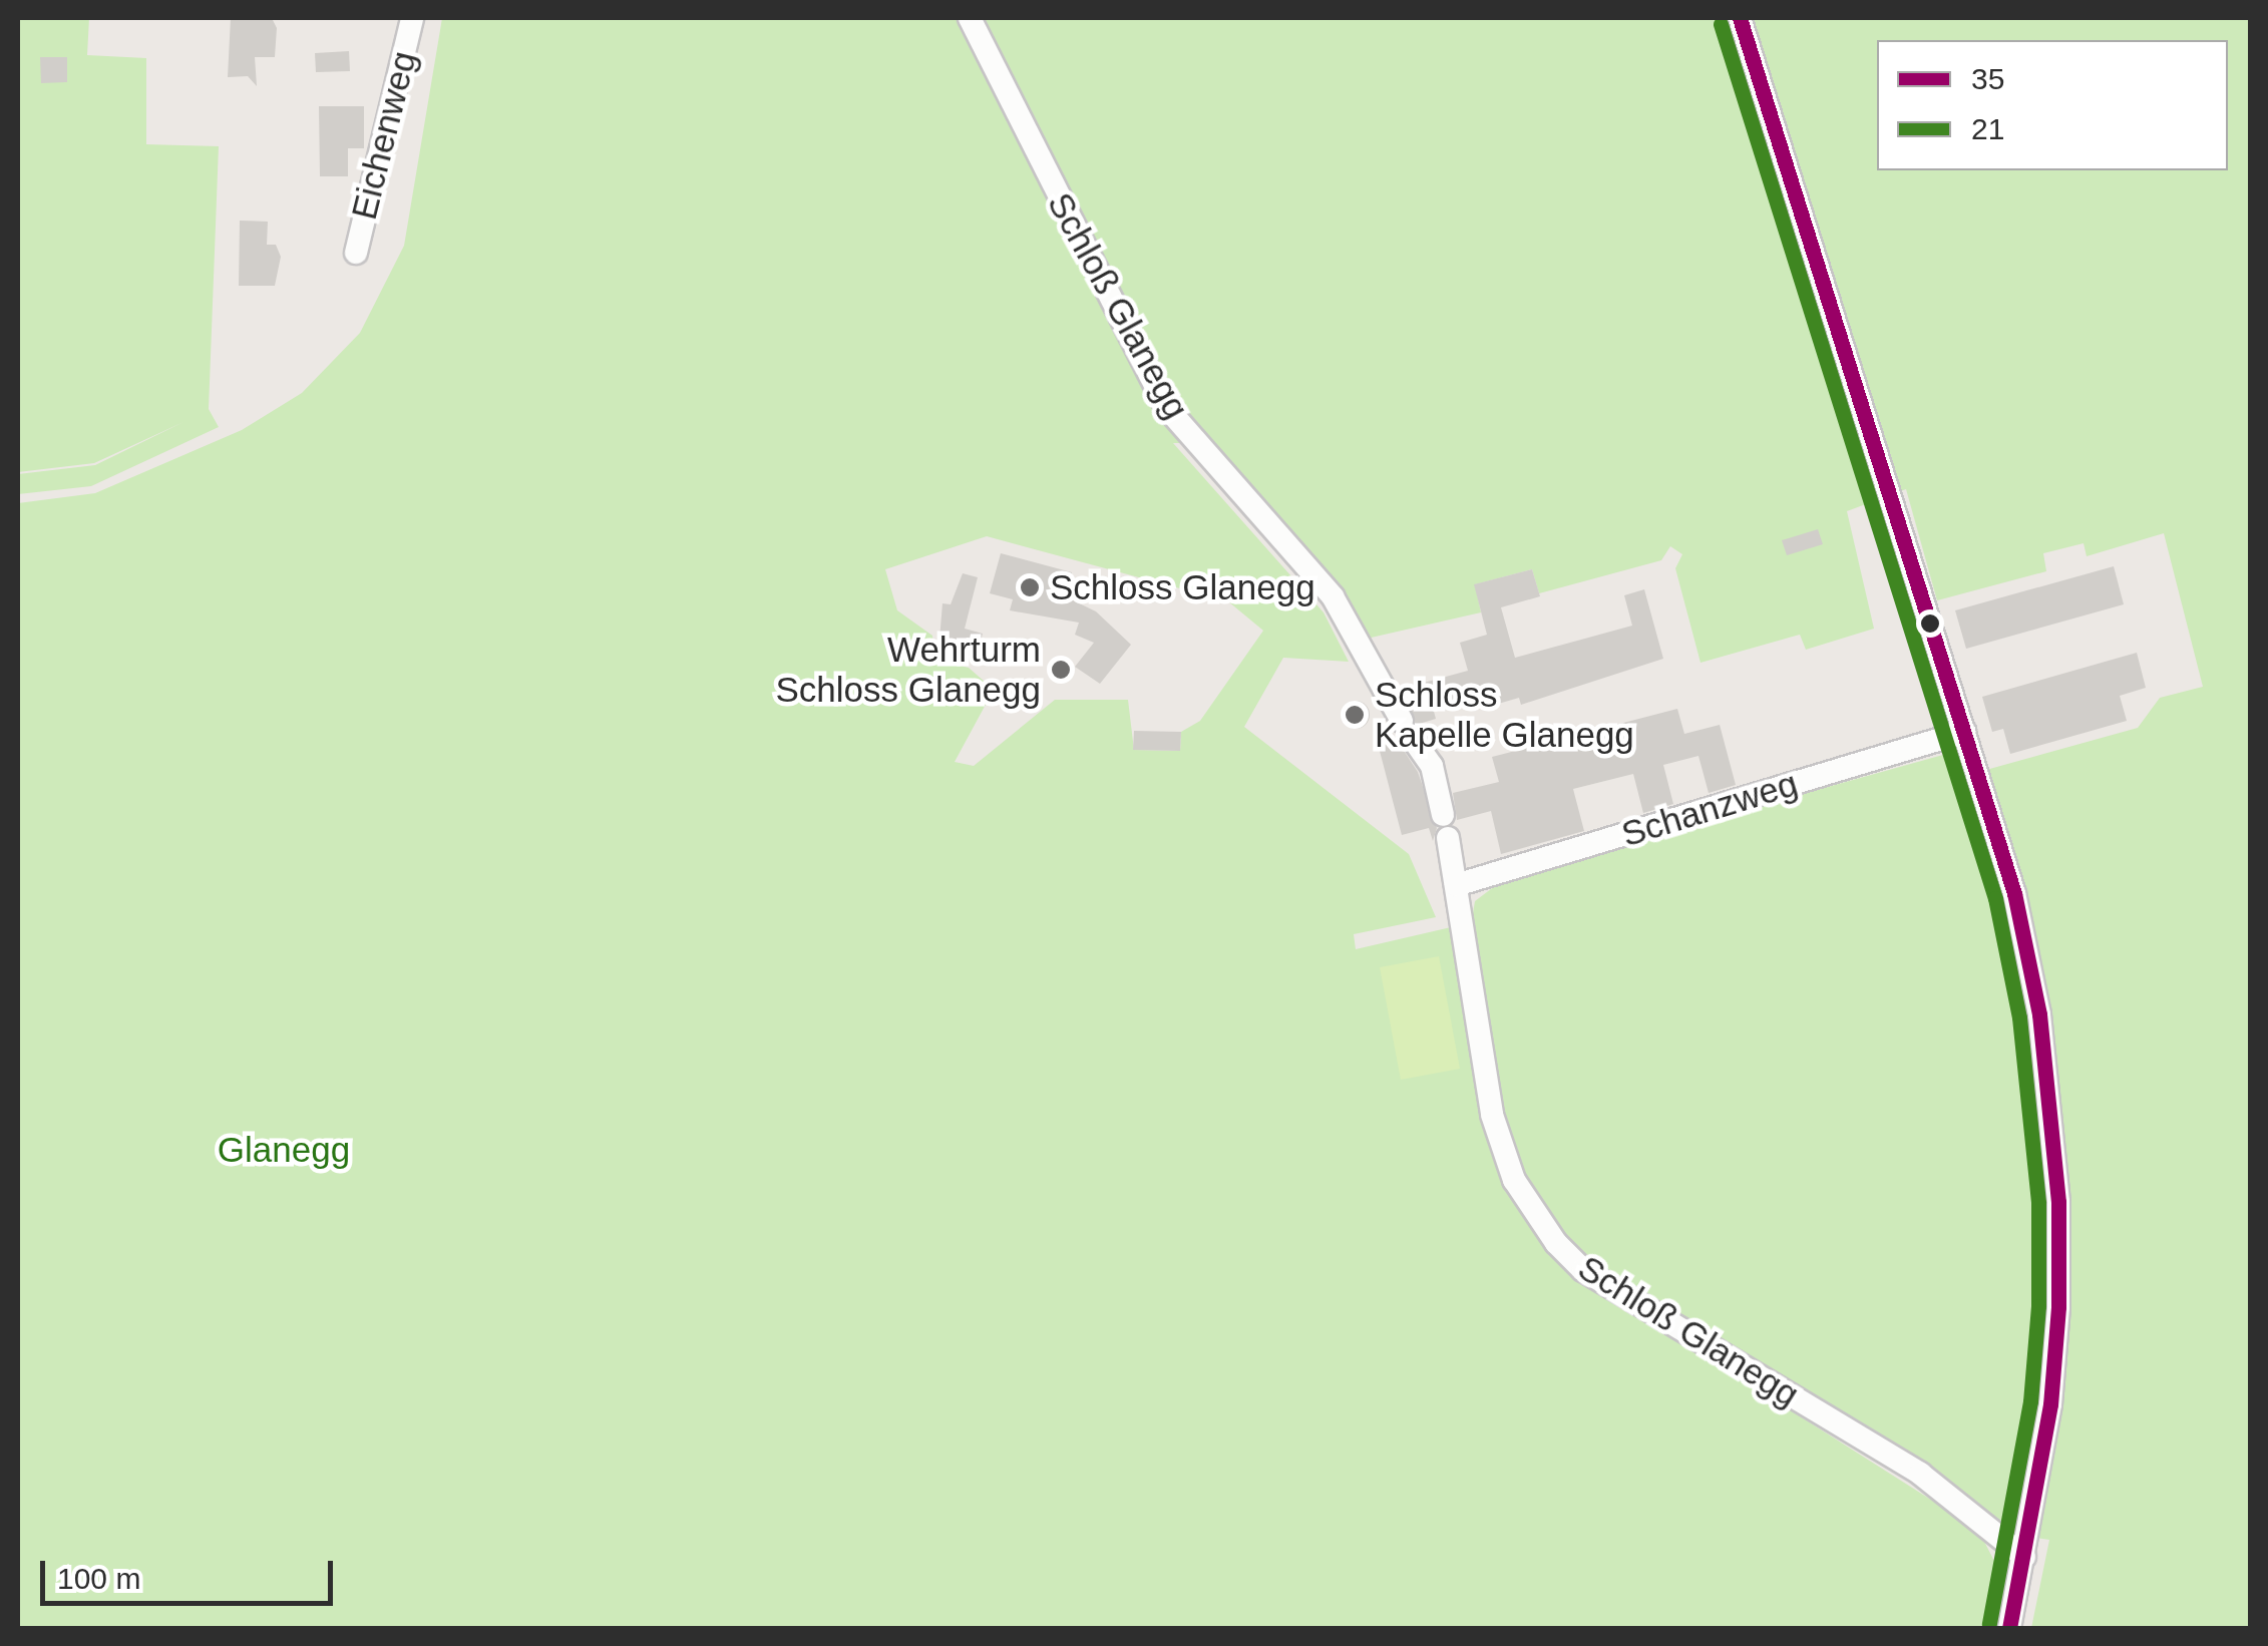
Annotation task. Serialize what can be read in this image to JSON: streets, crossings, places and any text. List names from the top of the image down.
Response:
{
  "streets": {
    "street": ["Eichenweg", "Schloß Glanegg", "Schanzweg"]
  },
  "crossings": [
    ["Schloß Glanegg", "Schanzweg"]
  ],
  "parks": ["Glanegg"],
  "places": ["Schloss Glanegg", "Wehrturm Schloss Glanegg", "Schloss Kapelle Glanegg"],
  "lines": ["transit line 35", "transit line 21"],
  "legend": ["35", "21"],
  "scale_bar": "100 m"
}
